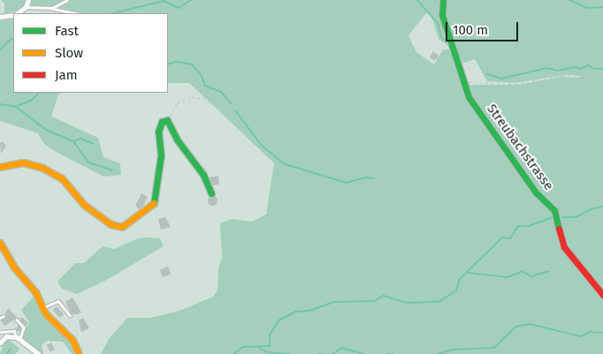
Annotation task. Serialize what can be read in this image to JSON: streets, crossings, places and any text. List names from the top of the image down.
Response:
{
  "streets": {
    "street": ["Streubachstrasse"]
  },
  "legend": ["Fast", "Slow", "Jam"],
  "scale_bar": "100 m"
}
